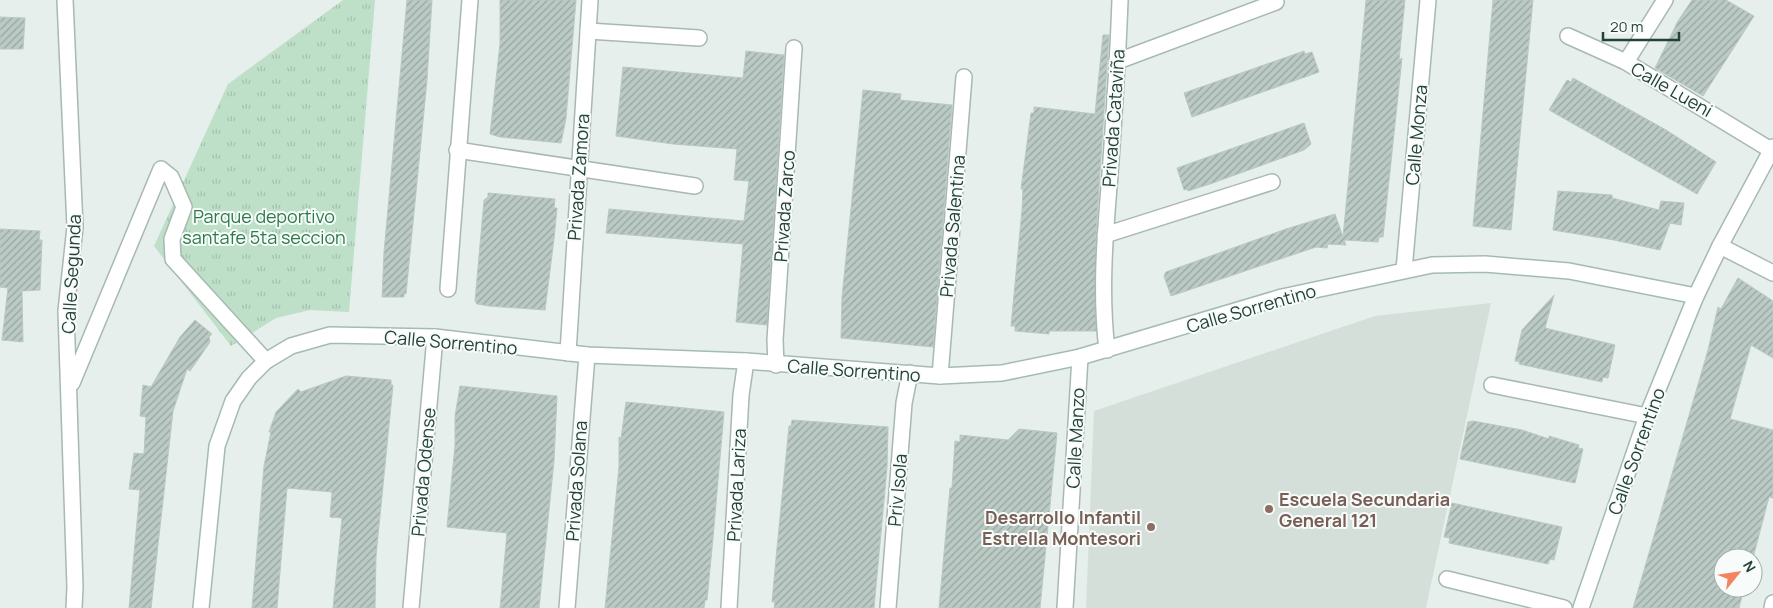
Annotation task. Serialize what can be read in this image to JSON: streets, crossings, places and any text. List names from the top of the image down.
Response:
{
  "streets": {
    "street": [
      "Calle Lueni",
      "Privada Cataviña",
      "Calle Monza",
      "Privada Zamora",
      "Privada Zarco",
      "Privada Salentina",
      "Calle Segunda",
      "Calle Sorrentino",
      "Calle Manzo",
      "Privada Odense",
      "Privada Solana",
      "Privada Lariza",
      "Priv Isola"
    ]
  },
  "crossings": [
    ["Calle Lueni", "Calle Sorrentino"],
    ["Privada Cataviña", "Calle Sorrentino"],
    ["Calle Monza", "Calle Sorrentino"],
    ["Privada Zamora", "Calle Sorrentino"],
    ["Privada Zarco", "Calle Sorrentino"],
    ["Privada Salentina", "Calle Sorrentino"],
    ["Calle Sorrentino", "Calle Manzo"],
    ["Calle Sorrentino", "Privada Odense"],
    ["Calle Sorrentino", "Privada Solana"],
    ["Calle Sorrentino", "Privada Lariza"],
    ["Calle Sorrentino", "Priv Isola"]
  ],
  "parks": ["Parque deportivo santafe 5ta seccion"],
  "places": ["Escuela Secundaria General 121", "Desarrollo Infantil Estrella Montesori"],
  "scale_bar": "20 m",
  "north": "top right"
}
